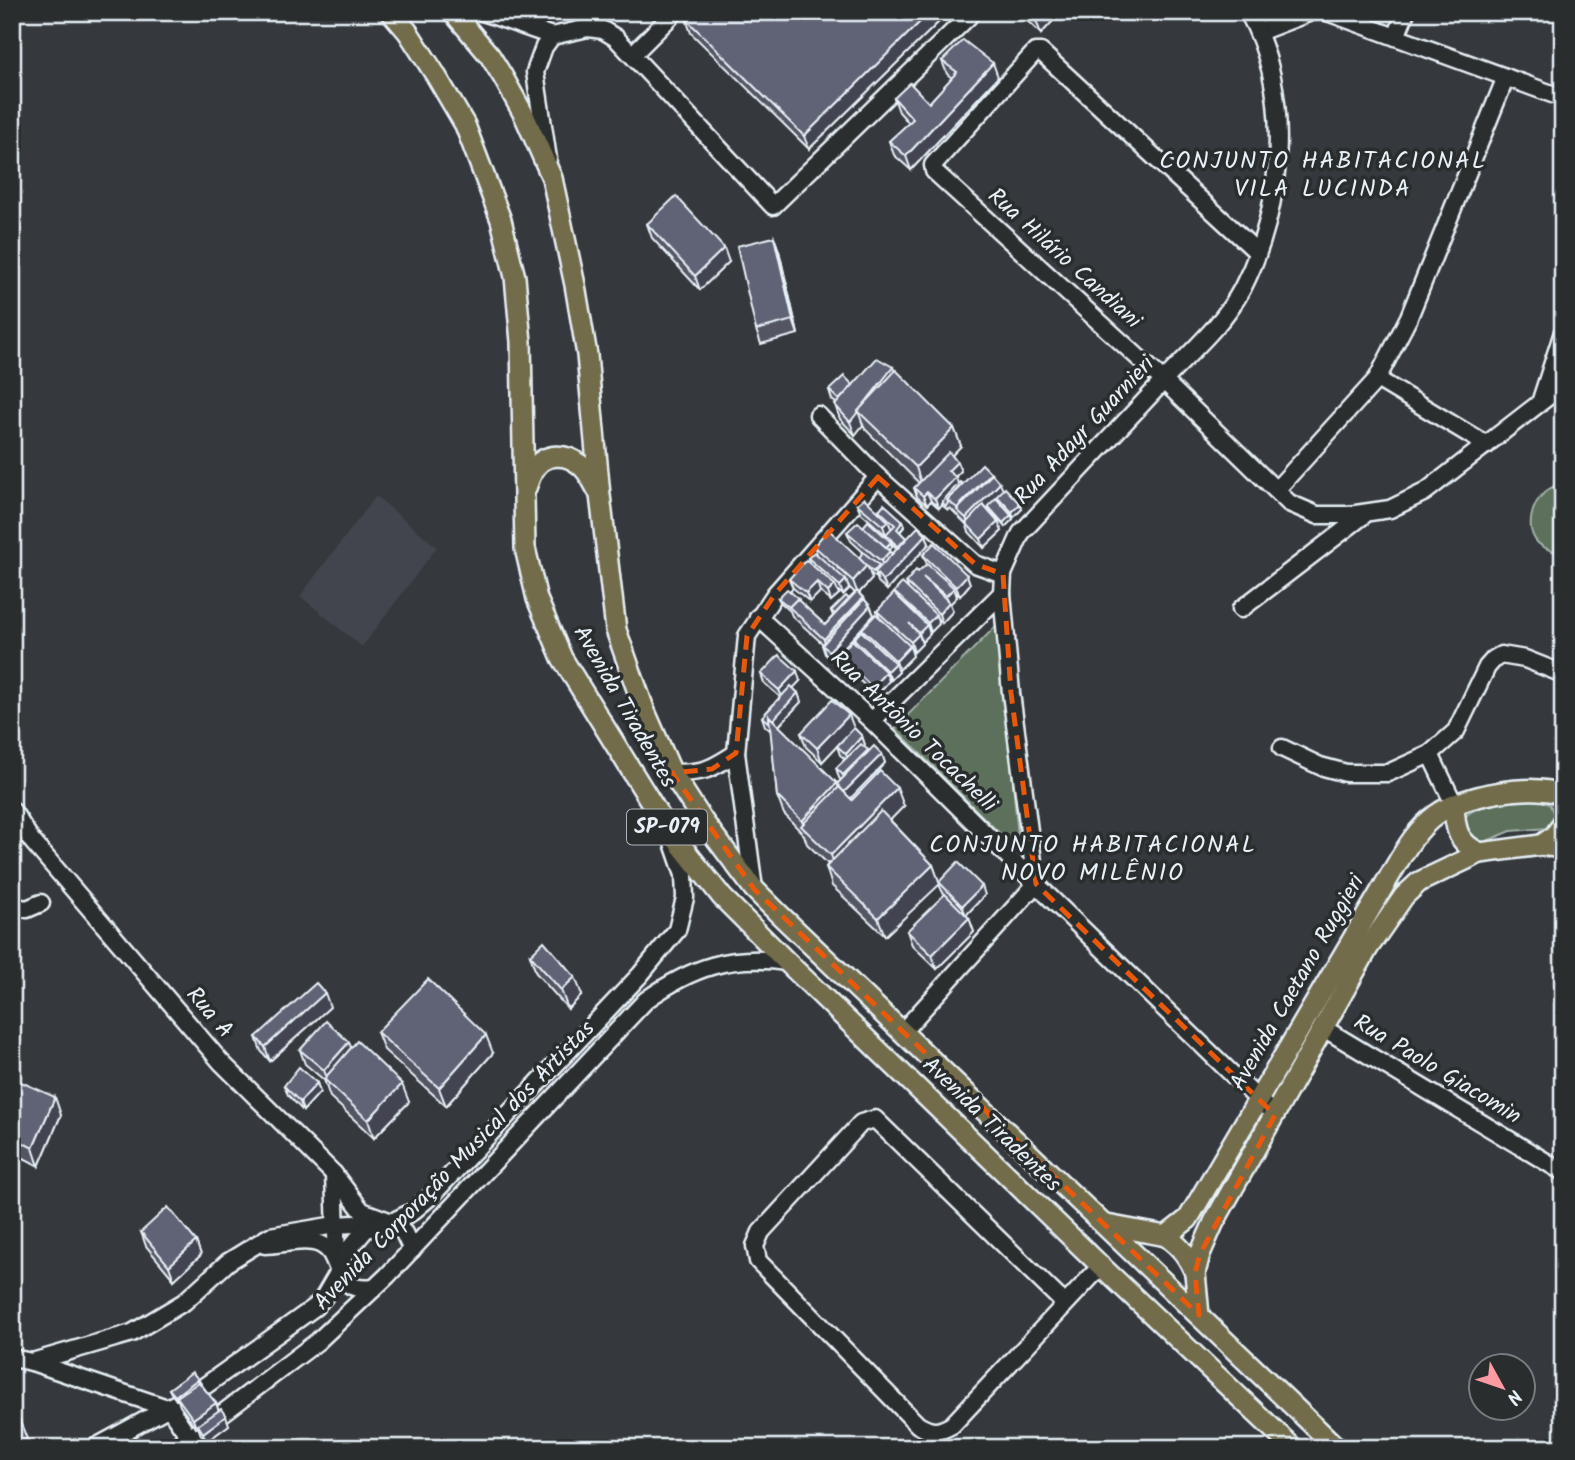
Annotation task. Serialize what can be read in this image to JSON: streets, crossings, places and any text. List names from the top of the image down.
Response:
{
  "streets": {
    "main road": ["Avenida Tiradentes", "SP-079", "Avenida Caetano Ruggieri"],
    "street": [
      "Rua Hilário Candiani",
      "Rua Adayr Guarnieri",
      "Rua Antônio Tocachelli",
      "Rua A",
      "Rua Paolo Giacomin",
      "Avenida Corporação Musical dos Artistas"
    ]
  },
  "crossings": [
    ["Rua Hilário Candiani", "Rua Adayr Guarnieri"],
    ["Rua Adayr Guarnieri", "Rua Antônio Tocachelli"],
    ["Avenida Tiradentes", "Avenida Caetano Ruggieri"],
    ["Avenida Tiradentes", "Avenida Corporação Musical dos Artistas"],
    ["Rua Antônio Tocachelli", "Avenida Caetano Ruggieri"],
    ["Avenida Caetano Ruggieri", "Rua Paolo Giacomin"],
    ["Rua A", "Avenida Corporação Musical dos Artistas"]
  ],
  "districts": ["CONJUNTO HABITACIONAL VILA LUCINDA", "CONJUNTO HABITACIONAL NOVO MILÊNIO"],
  "north": "bottom right"
}
